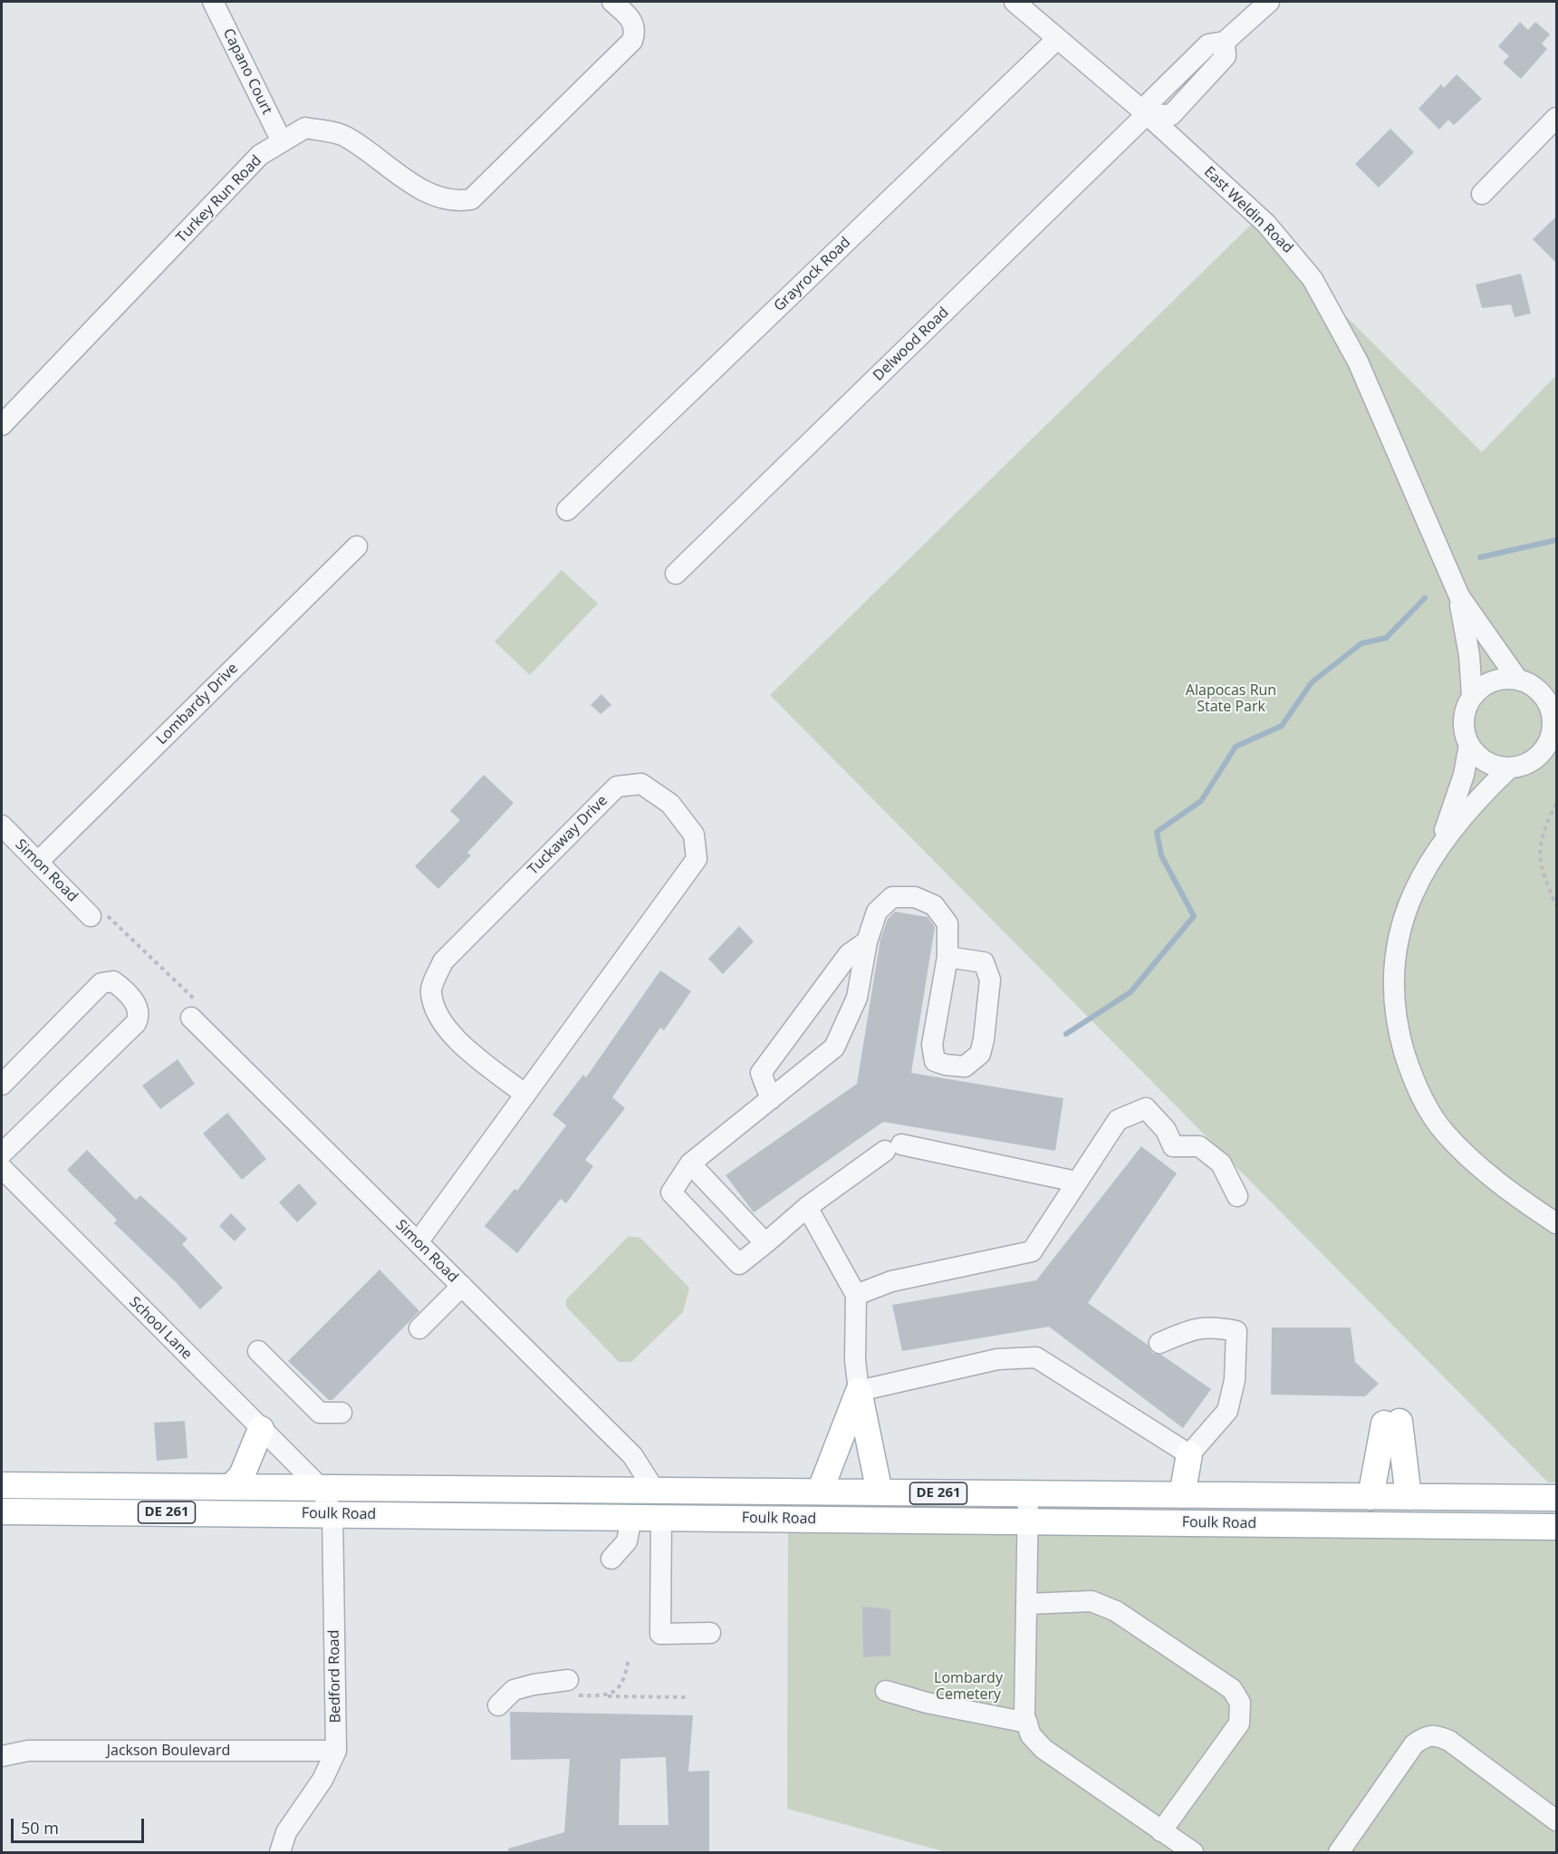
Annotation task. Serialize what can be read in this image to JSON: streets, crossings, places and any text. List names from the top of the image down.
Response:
{
  "streets": {
    "main road": ["DE 261", "Foulk Road"],
    "street": [
      "Capano Court",
      "Turkey Run Road",
      "East Weldin Road",
      "Grayrock Road",
      "Delwood Road",
      "Lombardy Drive",
      "Tuckaway Drive",
      "Simon Road",
      "School Lane",
      "Bedford Road",
      "Jackson Boulevard"
    ]
  },
  "crossings": [
    ["Capano Court", "Turkey Run Road"],
    ["East Weldin Road", "Grayrock Road"],
    ["East Weldin Road", "Delwood Road"],
    ["Lombardy Drive", "Simon Road"],
    ["Tuckaway Drive", "Simon Road"],
    ["Simon Road", "Foulk Road"],
    ["School Lane", "Foulk Road"],
    ["School Lane", "Bedford Road"],
    ["Foulk Road", "Bedford Road"],
    ["Bedford Road", "Jackson Boulevard"]
  ],
  "parks": ["Alapocas Run State Park", "Lombardy Cemetery"],
  "scale_bar": "50 m"
}
